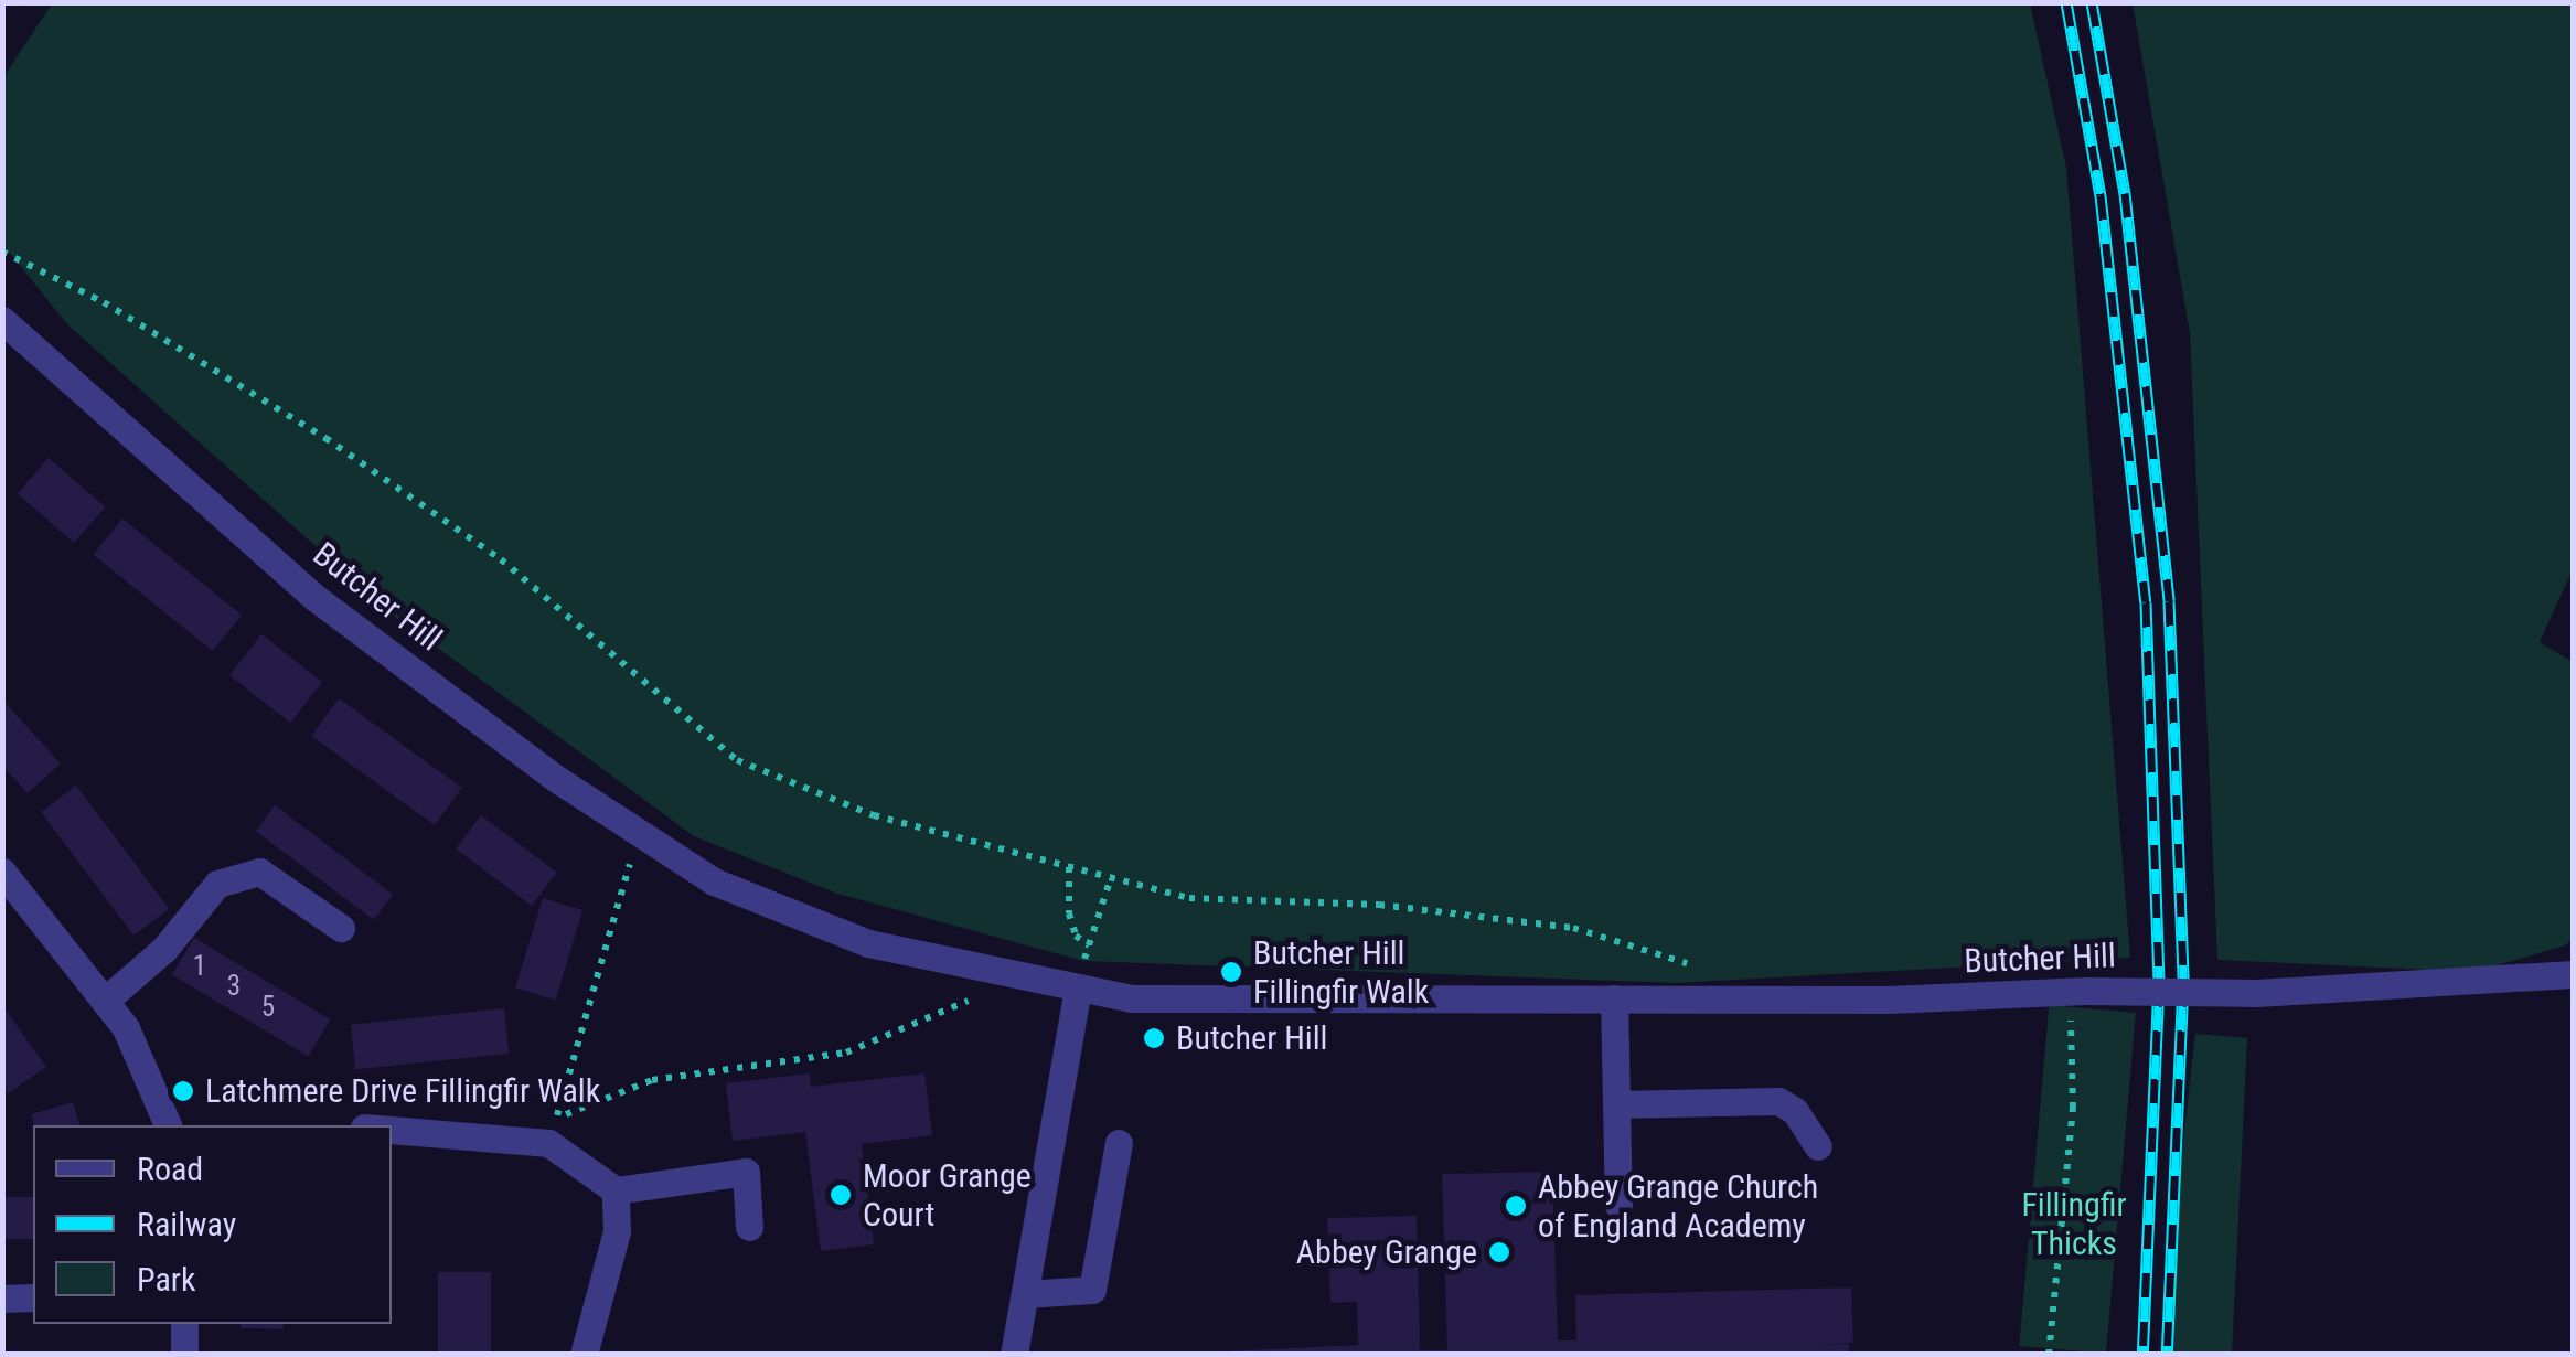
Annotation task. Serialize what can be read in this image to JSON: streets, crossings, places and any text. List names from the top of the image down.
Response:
{
  "streets": {
    "street": ["Butcher Hill"]
  },
  "parks": ["Fillingfir Thicks"],
  "places": [
    "Butcher Hill Fillingfir Walk",
    "Butcher Hill",
    "Latchmere Drive Fillingfir Walk",
    "Moor Grange Court",
    "Abbey Grange Church of England Academy",
    "Abbey Grange"
  ],
  "house_numbers": ["1", "3", "5"],
  "legend": ["Road", "Railway", "Park"]
}
